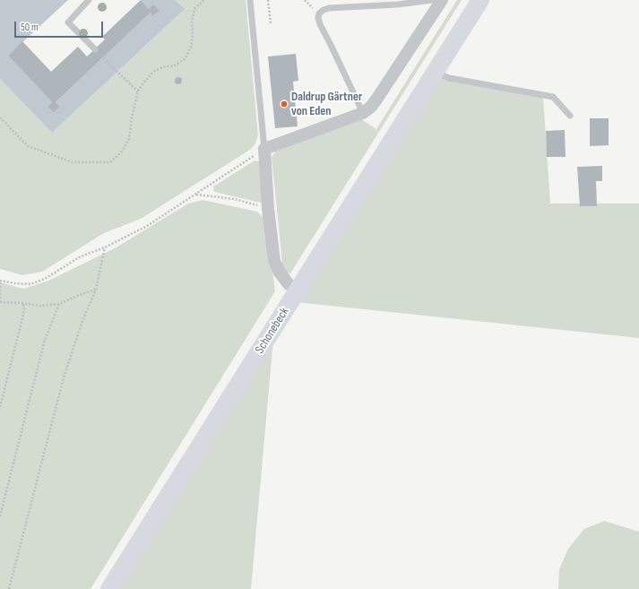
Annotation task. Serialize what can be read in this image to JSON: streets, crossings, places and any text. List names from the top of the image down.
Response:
{
  "streets": {
    "main road": ["Schonebeck"]
  },
  "places": ["Daldrup Gärtner von Eden"],
  "scale_bar": "50 m"
}
